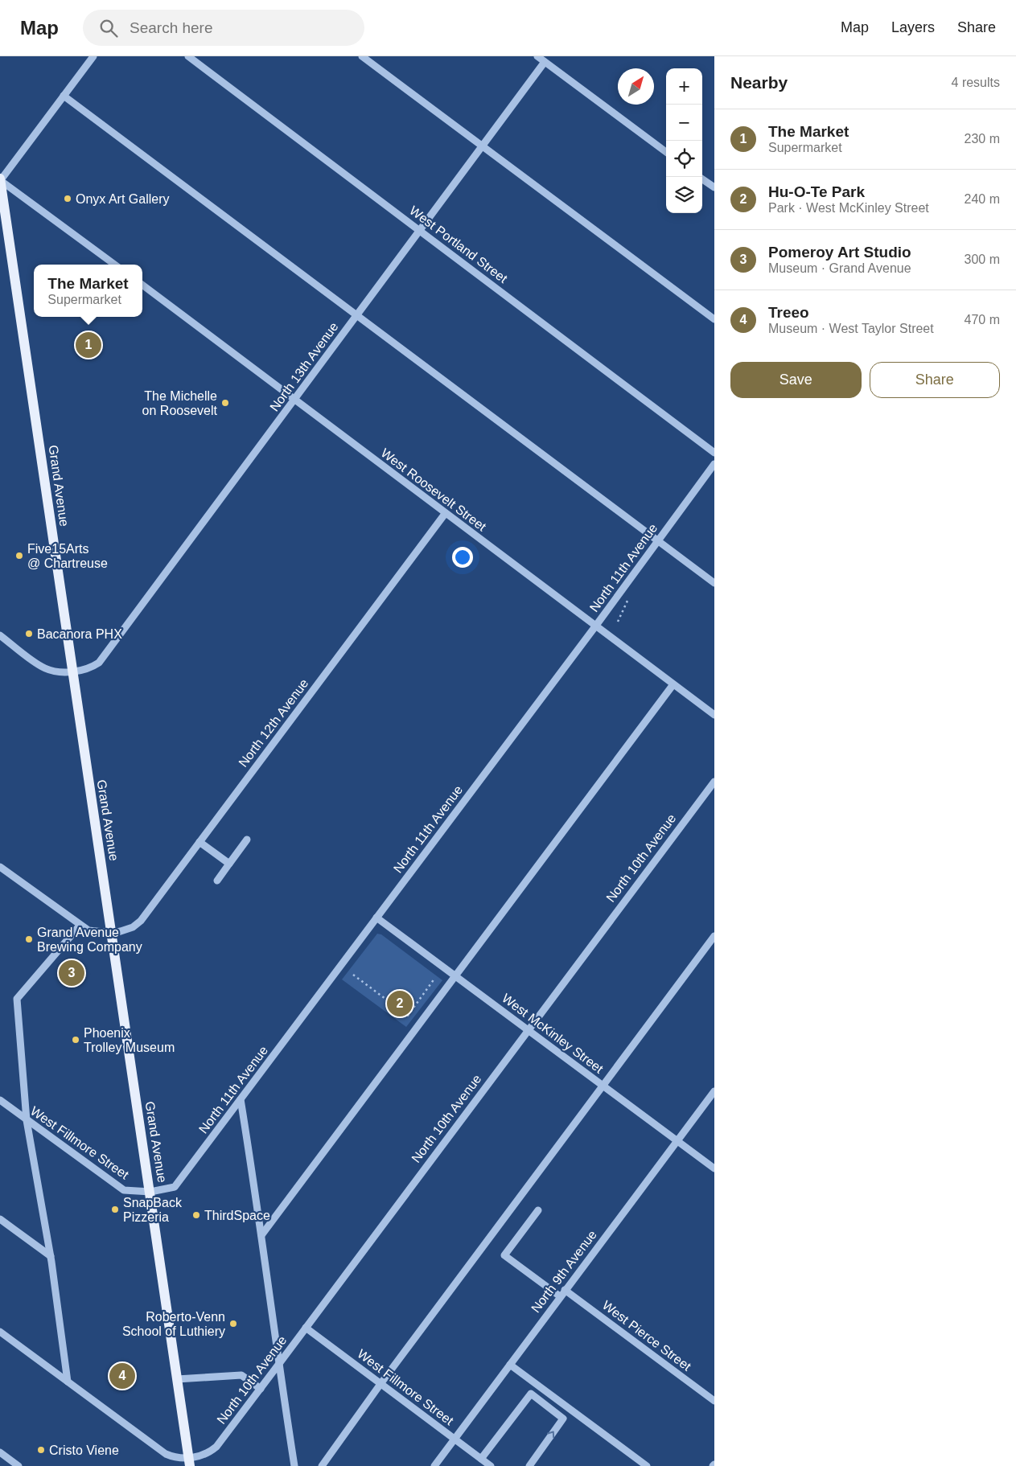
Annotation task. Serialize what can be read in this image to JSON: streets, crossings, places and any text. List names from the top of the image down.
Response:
{
  "streets": {
    "main road": ["Grand Avenue"],
    "street": [
      "West Portland Street",
      "North 13th Avenue",
      "West Roosevelt Street",
      "North 11th Avenue",
      "North 12th Avenue",
      "North 10th Avenue",
      "West McKinley Street",
      "West Fillmore Street",
      "North 9th Avenue",
      "West Pierce Street"
    ]
  },
  "crossings": [
    ["West Portland Street", "North 13th Avenue"],
    ["North 13th Avenue", "Grand Avenue"],
    ["North 13th Avenue", "West Roosevelt Street"],
    ["Grand Avenue", "North 11th Avenue"],
    ["Grand Avenue", "North 12th Avenue"],
    ["Grand Avenue", "North 10th Avenue"],
    ["Grand Avenue", "West Fillmore Street"],
    ["West Roosevelt Street", "North 11th Avenue"],
    ["West Roosevelt Street", "North 12th Avenue"],
    ["North 11th Avenue", "West McKinley Street"],
    ["North 11th Avenue", "West Fillmore Street"],
    ["North 10th Avenue", "West McKinley Street"],
    ["North 10th Avenue", "West Fillmore Street"],
    ["West McKinley Street", "North 9th Avenue"],
    ["West Fillmore Street", "North 9th Avenue"],
    ["North 9th Avenue", "West Pierce Street"]
  ],
  "places": [
    "Onyx Art Gallery",
    "The Michelle on Roosevelt",
    "Five15Arts @ Chartreuse",
    "Bacanora PHX",
    "Grand Avenue Brewing Company",
    "Phoenix Trolley Museum",
    "SnapBack Pizzeria",
    "ThirdSpace",
    "Roberto-Venn School of Luthiery",
    "Cristo Viene"
  ],
  "north": "top right",
  "page": {
    "header": "Map",
    "search": "Search here",
    "nav": ["Map", "Layers", "Share"],
    "heading": ["Nearby", "4 results"],
    "map_buttons": ["+", "−"],
    "list": [
      {
        "mark": "1",
        "name": "The Market",
        "note": "Supermarket",
        "value": "230 m"
      },
      {
        "mark": "2",
        "name": "Hu-O-Te Park",
        "note": "Park · West McKinley Street",
        "value": "240 m"
      },
      {
        "mark": "3",
        "name": "Pomeroy Art Studio",
        "note": "Museum · Grand Avenue",
        "value": "300 m"
      },
      {
        "mark": "4",
        "name": "Treeo",
        "note": "Museum · West Taylor Street",
        "value": "470 m"
      }
    ],
    "popup": ["The Market", "Supermarket"],
    "pins": [
      "1",
      "3",
      "2",
      "4"
    ],
    "buttons": ["Save", "Share"]
  }
}
